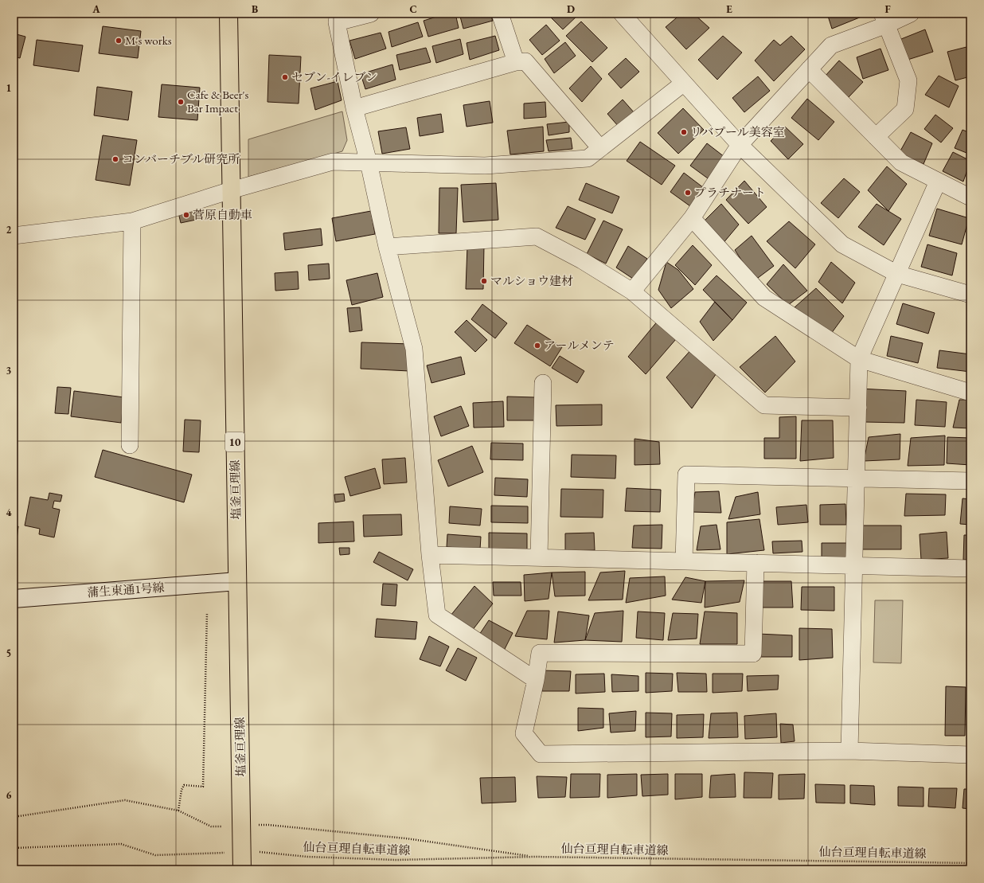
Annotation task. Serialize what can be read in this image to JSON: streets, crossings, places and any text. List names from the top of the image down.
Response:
{
  "streets": {
    "main road": ["10", "塩釜亘理線"],
    "street": ["蒲生東通1号線"],
    "path": ["仙台亘理自転車道線"]
  },
  "crossings": [
    ["塩釜亘理線", "蒲生東通1号線"]
  ],
  "places": [
    "M's works",
    "セブン-イレブン",
    "Cafe & Beer's Bar Impact",
    "リバプール美容室",
    "コンバーチブル研究所",
    "プラチナート",
    "菅原自動車",
    "マルショウ建材",
    "アールメンテ"
  ],
  "grid": {
    "columns": [
      "A",
      "B",
      "C",
      "D",
      "E",
      "F"
    ],
    "rows": [
      "1",
      "2",
      "3",
      "4",
      "5",
      "6"
    ]
  }
}
